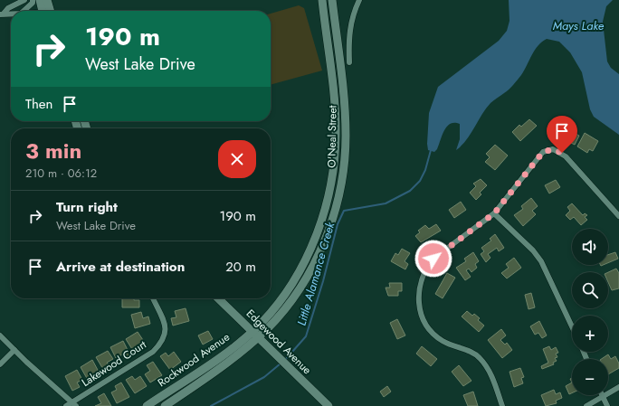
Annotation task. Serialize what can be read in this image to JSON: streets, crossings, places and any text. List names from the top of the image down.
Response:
{
  "streets": {
    "street": [
      "O'Neal Street",
      "Edgewood Avenue",
      "Rockwood Avenue",
      "Lakewood Court"
    ]
  },
  "crossings": [
    ["O'Neal Street", "Edgewood Avenue"],
    ["O'Neal Street", "Rockwood Avenue"],
    ["Edgewood Avenue", "Rockwood Avenue"]
  ],
  "water": ["Mays Lake", "Little Alamance Creek"],
  "page": {
    "turn": ["190 m", "West Lake Drive"],
    "then": "Then",
    "heading": ["3 min", "210 m · 06:12"],
    "list": [
      {
        "name": "Turn right",
        "note": "West Lake Drive",
        "value": "190 m"
      },
      {
        "name": "Arrive at destination",
        "value": "20 m"
      }
    ],
    "map_buttons": ["+", "−"]
  }
}
